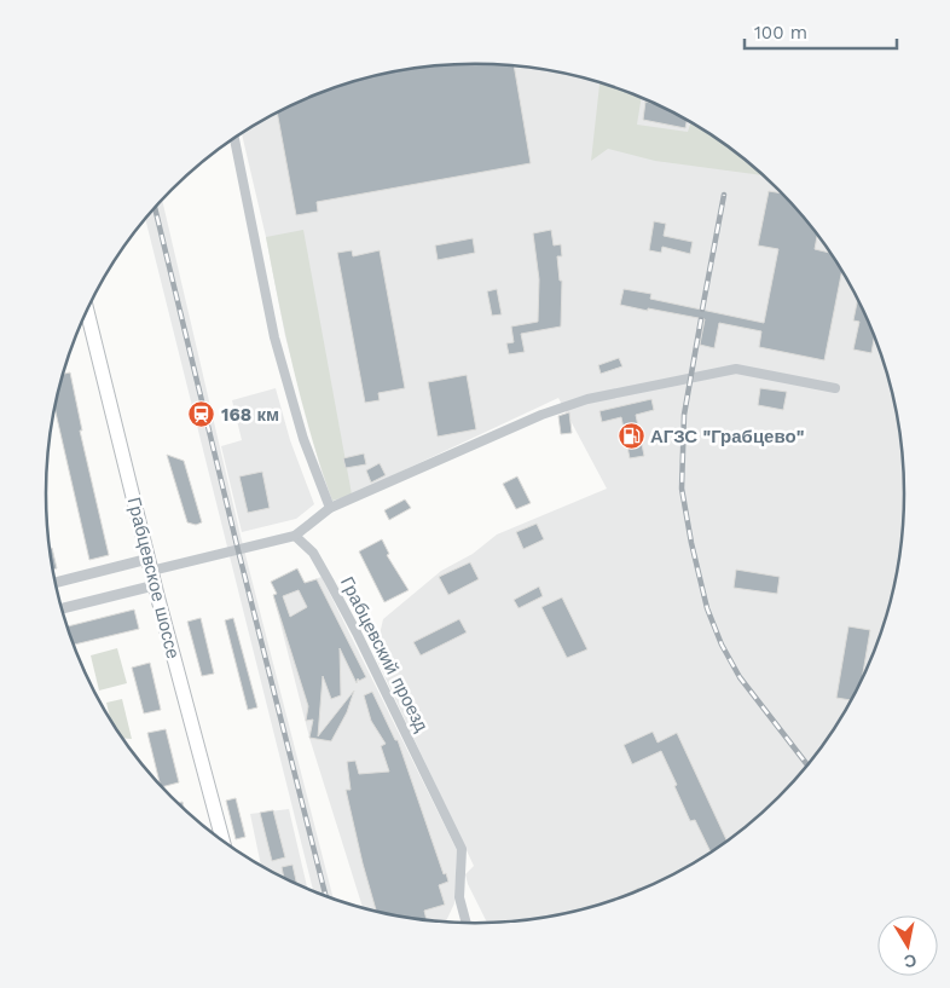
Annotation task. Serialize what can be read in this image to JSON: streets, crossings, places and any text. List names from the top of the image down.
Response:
{
  "streets": {
    "main road": ["Грабцевское шоссе"],
    "street": ["Грабцевский проезд"]
  },
  "places": {
    "station": ["168 км"],
    "fuel station": ["АГЗС \"Грабцево\""]
  },
  "scale_bar": "100 m",
  "north": "bottom"
}
